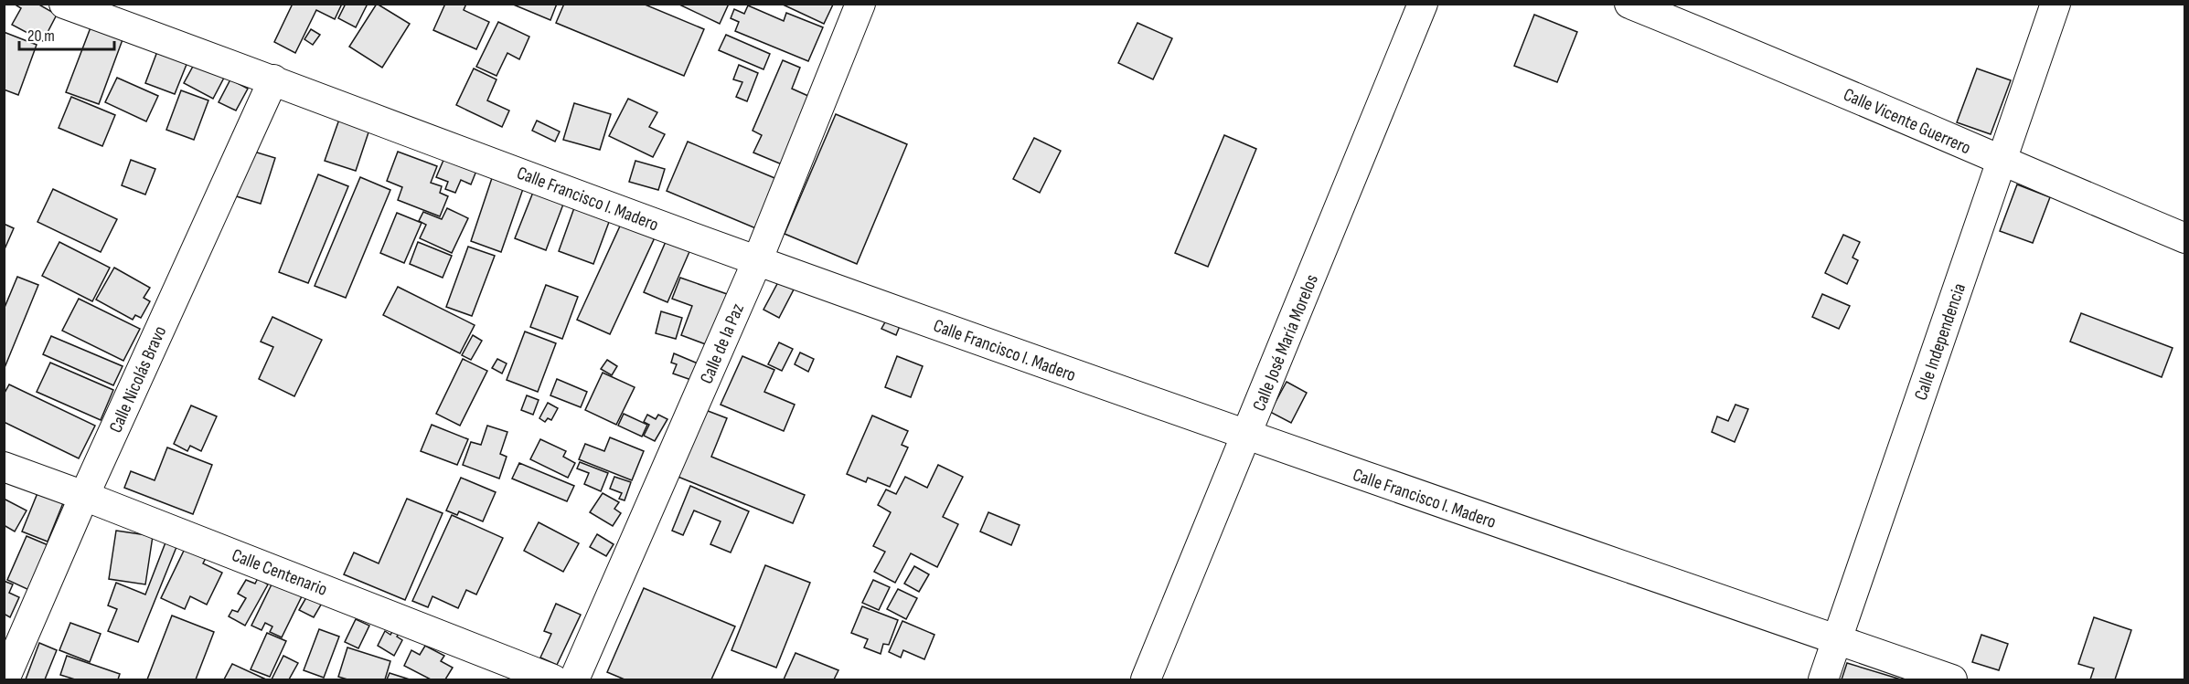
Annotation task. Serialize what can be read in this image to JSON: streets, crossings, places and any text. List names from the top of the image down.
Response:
{
  "streets": {
    "street": [
      "Calle Vicente Guerrero",
      "Calle Francisco I. Madero",
      "Calle Independencia",
      "Calle José María Morelos",
      "Calle de la Paz",
      "Calle Nicolás Bravo",
      "Calle Centenario"
    ]
  },
  "crossings": [
    ["Calle Vicente Guerrero", "Calle Independencia"],
    ["Calle Francisco I. Madero", "Calle Independencia"],
    ["Calle Francisco I. Madero", "Calle José María Morelos"],
    ["Calle Francisco I. Madero", "Calle de la Paz"],
    ["Calle Francisco I. Madero", "Calle Nicolás Bravo"],
    ["Calle Nicolás Bravo", "Calle Centenario"]
  ],
  "scale_bar": "20 m"
}
